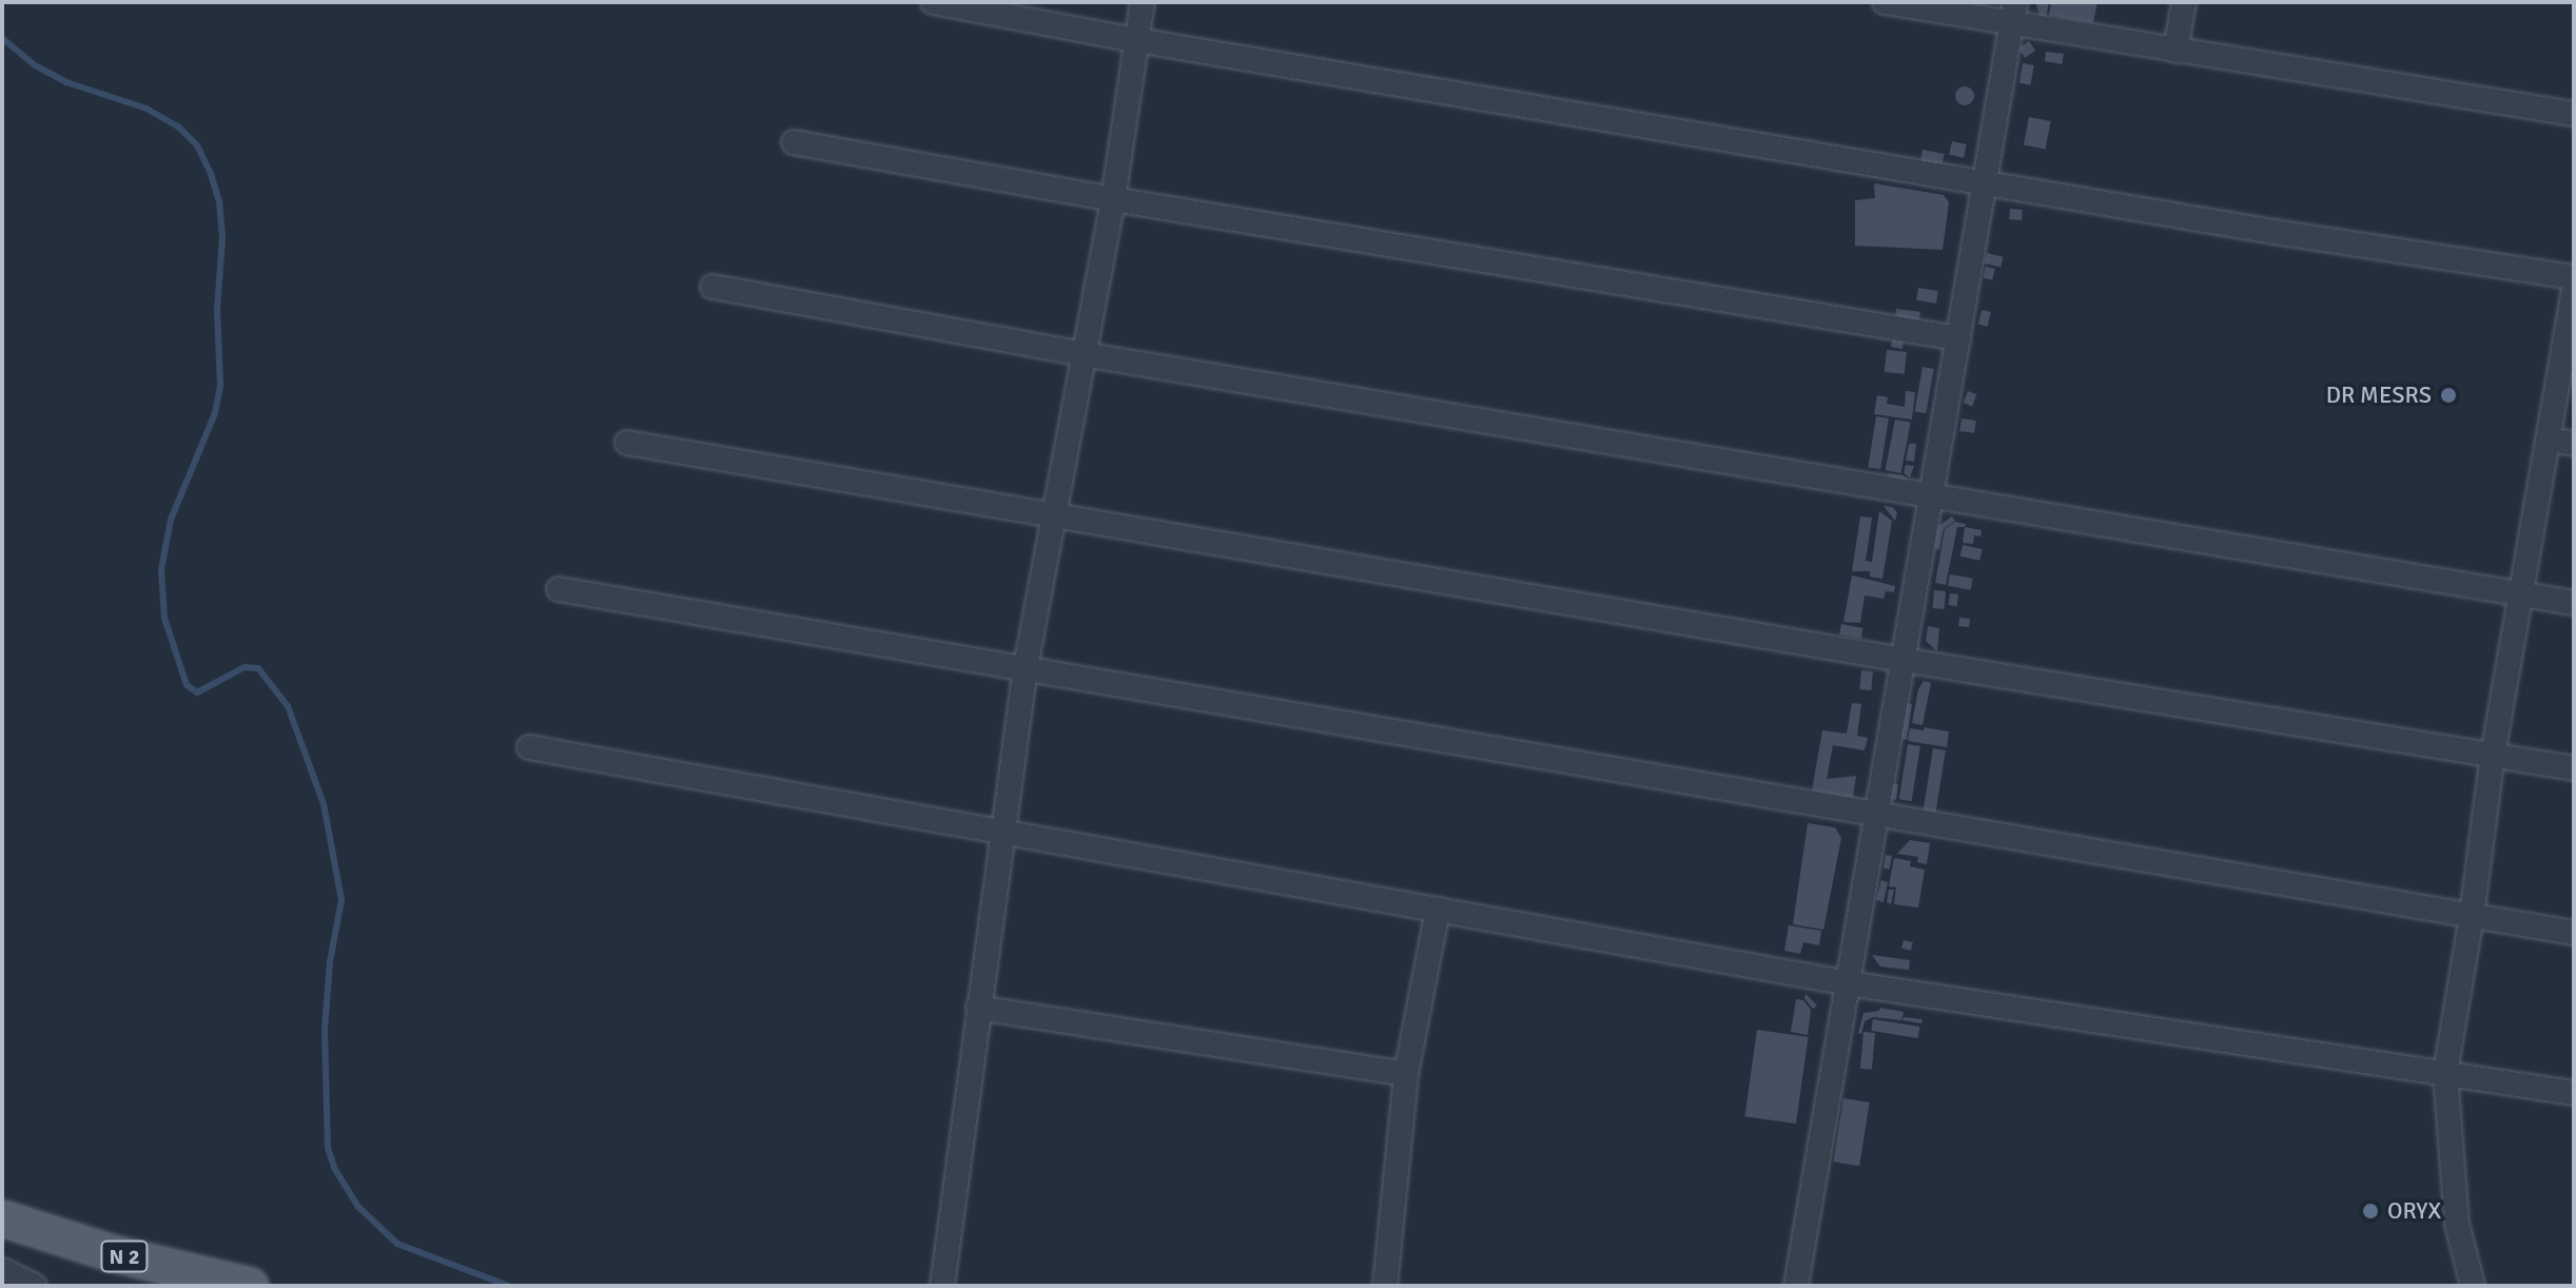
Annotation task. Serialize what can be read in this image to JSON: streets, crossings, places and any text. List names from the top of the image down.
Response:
{
  "streets": {
    "main road": ["N 2"]
  },
  "places": ["DR MESRS", "ORYX"]
}
